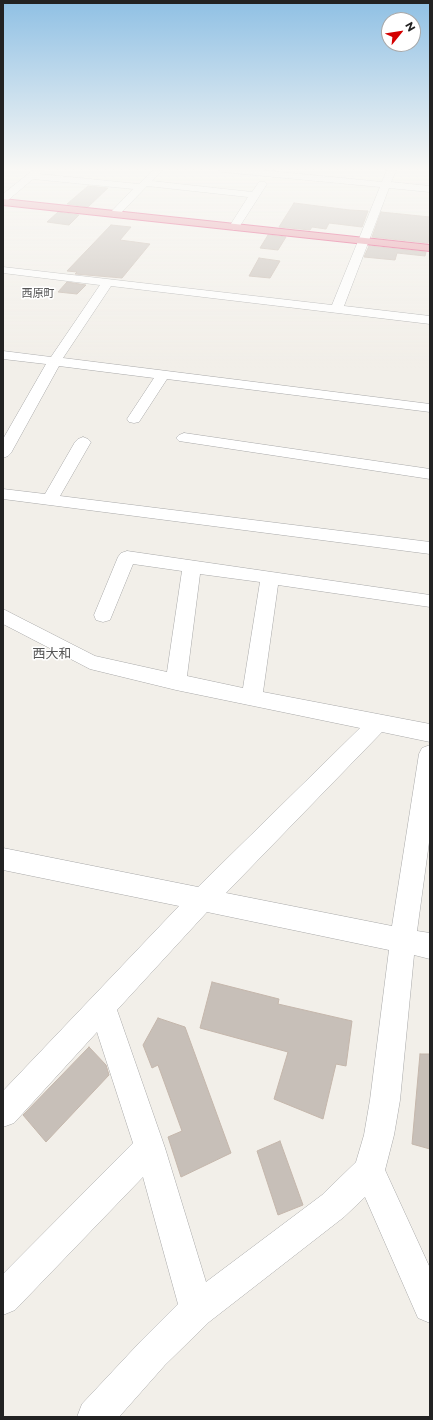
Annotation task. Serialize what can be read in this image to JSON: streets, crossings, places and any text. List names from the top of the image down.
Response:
{
  "districts": ["西原町", "西大和"],
  "north": "top right"
}
